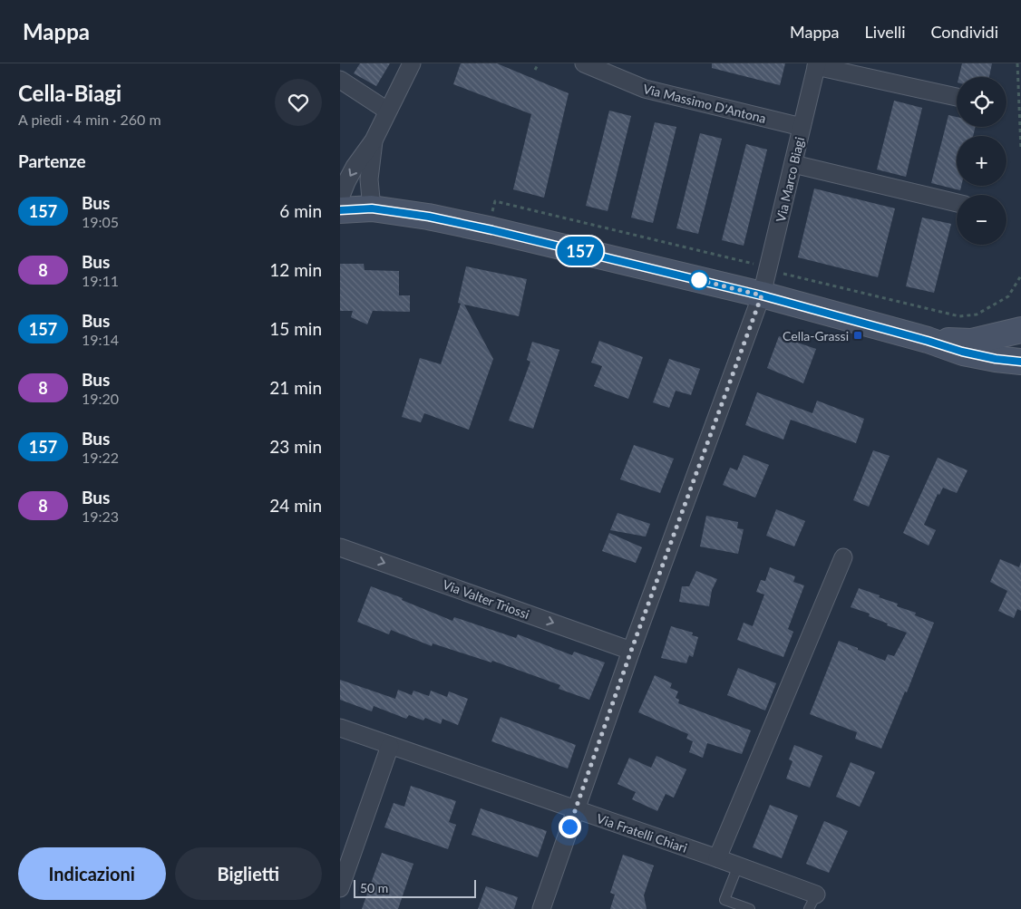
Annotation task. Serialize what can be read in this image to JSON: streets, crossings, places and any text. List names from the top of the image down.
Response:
{
  "streets": {
    "street": [
      "Via Massimo D'Antona",
      "Via Marco Biagi",
      "Via Valter Triossi",
      "Via Fratelli Chiari"
    ]
  },
  "crossings": [
    ["Via Massimo D'Antona", "Via Marco Biagi"],
    ["Via Marco Biagi", "Via Valter Triossi"],
    ["Via Marco Biagi", "Via Fratelli Chiari"]
  ],
  "one_way": ["Via Valter Triossi"],
  "places": {
    "transit": ["Cella-Grassi"]
  },
  "lines": ["bus line 157"],
  "scale_bar": "50 m",
  "page": {
    "header": "Mappa",
    "nav": ["Mappa", "Livelli", "Condividi"],
    "heading": [
      ["Cella-Biagi", "A piedi · 4 min · 260 m"],
      "Partenze"
    ],
    "on_map": "157",
    "map_buttons": ["+", "−"],
    "list": [
      {
        "mark": "157",
        "name": "Bus",
        "note": "19:05",
        "value": "6 min"
      },
      {
        "mark": "8",
        "name": "Bus",
        "note": "19:11",
        "value": "12 min"
      },
      {
        "mark": "157",
        "name": "Bus",
        "note": "19:14",
        "value": "15 min"
      },
      {
        "mark": "8",
        "name": "Bus",
        "note": "19:20",
        "value": "21 min"
      },
      {
        "mark": "157",
        "name": "Bus",
        "note": "19:22",
        "value": "23 min"
      },
      {
        "mark": "8",
        "name": "Bus",
        "note": "19:23",
        "value": "24 min"
      }
    ],
    "buttons": ["Indicazioni", "Biglietti"],
    "scale": "50 m"
  }
}
